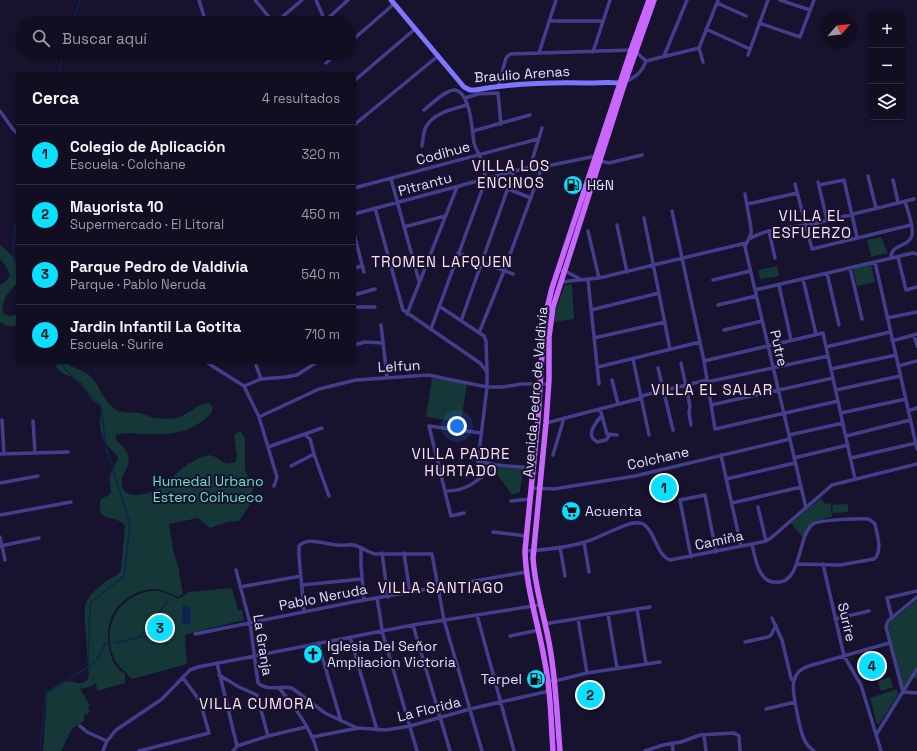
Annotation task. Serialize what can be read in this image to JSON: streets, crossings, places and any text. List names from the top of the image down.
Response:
{
  "streets": {
    "main road": ["Avenida Pedro de Valdivia"],
    "street": [
      "Braulio Arenas",
      "Codihue",
      "Pitrantu",
      "Putre",
      "Lelfun",
      "Colchane",
      "Camiña",
      "Pablo Neruda",
      "Surire",
      "La Granja",
      "La Florida"
    ]
  },
  "crossings": [
    ["Braulio Arenas", "Avenida Pedro de Valdivia"],
    ["Pitrantu", "Avenida Pedro de Valdivia"],
    ["Putre", "Colchane"],
    ["Putre", "Camiña"],
    ["Lelfun", "Avenida Pedro de Valdivia"],
    ["Avenida Pedro de Valdivia", "Colchane"],
    ["Avenida Pedro de Valdivia", "Camiña"],
    ["Avenida Pedro de Valdivia", "Pablo Neruda"],
    ["Avenida Pedro de Valdivia", "La Florida"],
    ["Pablo Neruda", "La Granja"],
    ["La Granja", "La Florida"]
  ],
  "districts": [
    "VILLA LOS ENCINOS",
    "VILLA EL ESFUERZO",
    "TROMEN LAFQUEN",
    "VILLA EL SALAR",
    "VILLA PADRE HURTADO",
    "VILLA SANTIAGO",
    "VILLA CUMORA"
  ],
  "parks": ["Humedal Urbano Estero Coihueco"],
  "places": {
    "fuel station": ["H&N", "Terpel"],
    "supermarket": ["Acuenta"],
    "church": ["Iglesia Del Señor Ampliacion Victoria"]
  },
  "north": "top right",
  "page": {
    "map_buttons": ["+", "−"],
    "search": "Buscar aquí",
    "heading": ["Cerca", "4 resultados"],
    "list": [
      {
        "mark": "1",
        "name": "Colegio de Aplicación",
        "note": "Escuela · Colchane",
        "value": "320 m"
      },
      {
        "mark": "2",
        "name": "Mayorista 10",
        "note": "Supermercado · El Litoral",
        "value": "450 m"
      },
      {
        "mark": "3",
        "name": "Parque Pedro de Valdivia",
        "note": "Parque · Pablo Neruda",
        "value": "540 m"
      },
      {
        "mark": "4",
        "name": "Jardin Infantil La Gotita",
        "note": "Escuela · Surire",
        "value": "710 m"
      }
    ],
    "pins": [
      "1",
      "3",
      "4",
      "2"
    ]
  }
}
